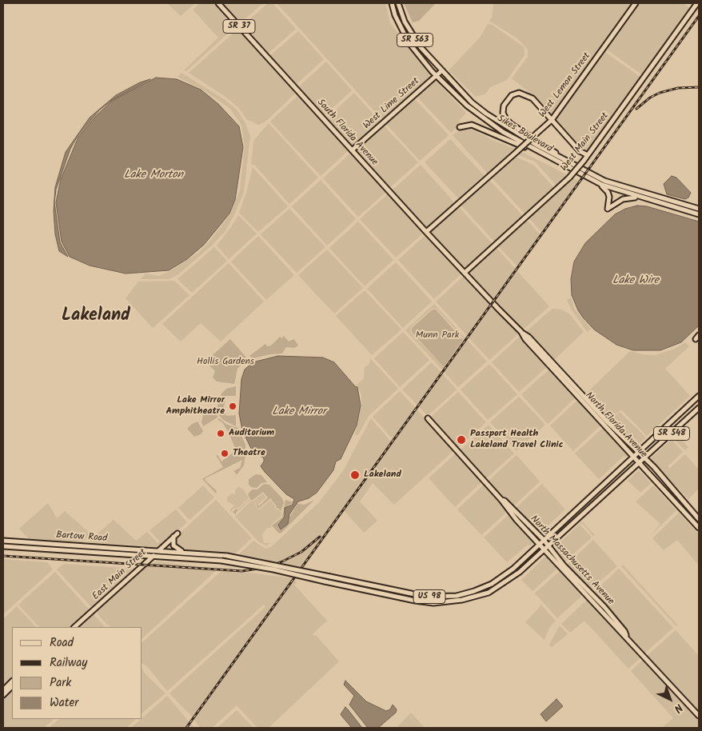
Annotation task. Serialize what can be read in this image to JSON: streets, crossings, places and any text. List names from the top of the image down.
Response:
{
  "streets": {
    "main road": [
      "SR 37",
      "SR 563",
      "West Lemon Street",
      "West Lime Street",
      "South Florida Avenue",
      "Sikes Boulevard",
      "West Main Street",
      "North Florida Avenue",
      "SR 548",
      "Bartow Road",
      "North Massachusetts Avenue",
      "East Main Street",
      "US 98"
    ]
  },
  "crossings": [
    ["West Lemon Street", "South Florida Avenue"],
    ["West Lime Street", "South Florida Avenue"],
    ["West Lime Street", "Sikes Boulevard"],
    ["South Florida Avenue", "West Main Street"],
    ["South Florida Avenue", "North Florida Avenue"],
    ["West Main Street", "North Florida Avenue"],
    ["North Florida Avenue", "SR 548"],
    ["North Florida Avenue", "US 98"],
    ["SR 548", "US 98"],
    ["Bartow Road", "East Main Street"],
    ["Bartow Road", "US 98"],
    ["North Massachusetts Avenue", "US 98"],
    ["East Main Street", "US 98"]
  ],
  "districts": ["Lakeland"],
  "water": ["Lake Morton", "Lake Wire", "Lake Mirror"],
  "parks": ["Munn Park", "Hollis Gardens"],
  "places": [
    "Lake Mirror Amphitheatre",
    "Auditorium",
    "Passport Health Lakeland Travel Clinic",
    "Theatre",
    "Lakeland"
  ],
  "legend": [
    "Road",
    "Railway",
    "Park",
    "Water"
  ],
  "north": "bottom right"
}
